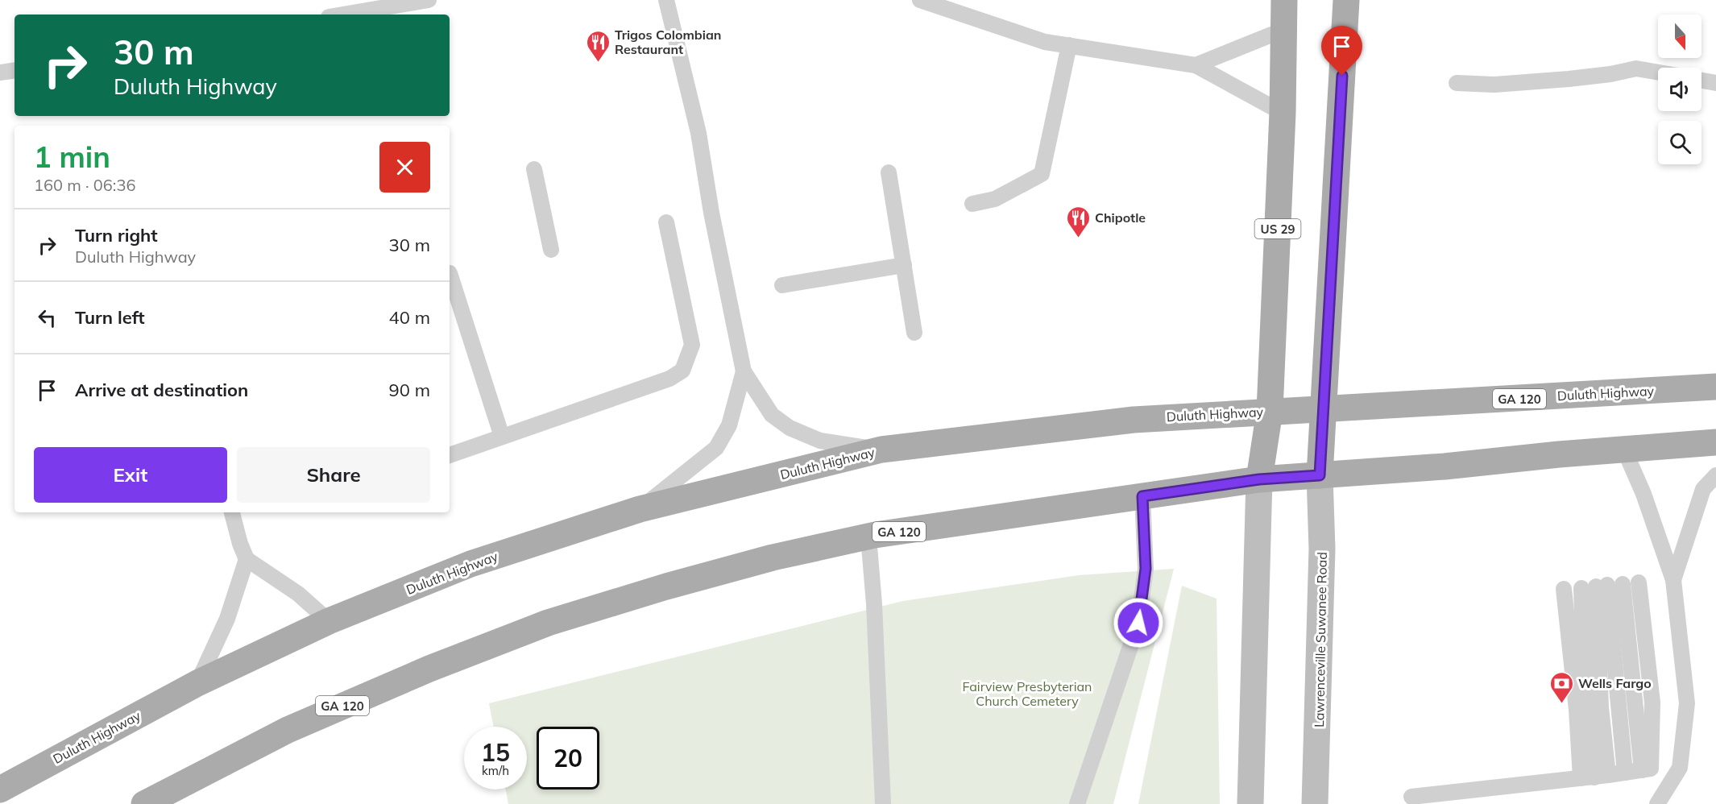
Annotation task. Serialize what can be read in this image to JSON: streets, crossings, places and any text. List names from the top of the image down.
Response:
{
  "streets": {
    "main road": [
      "US 29",
      "Duluth Highway",
      "GA 120",
      "Lawrenceville Suwanee Road"
    ]
  },
  "crossings": [
    ["US 29", "Duluth Highway"],
    ["GA 120", "Lawrenceville Suwanee Road"]
  ],
  "parks": ["Fairview Presbyterian Church Cemetery"],
  "places": {
    "restaurant": ["Trigos Colombian Restaurant", "Chipotle"],
    "bank": ["Wells Fargo"]
  },
  "north": "bottom",
  "page": {
    "turn": ["30 m", "Duluth Highway"],
    "heading": ["1 min", "160 m · 06:36"],
    "list": [
      {
        "name": "Turn right",
        "note": "Duluth Highway",
        "value": "30 m"
      },
      {
        "name": "Turn left",
        "value": "40 m"
      },
      {
        "name": "Arrive at destination",
        "value": "90 m"
      }
    ],
    "buttons": ["Exit", "Share"],
    "speed": "15 km/h",
    "limit": "20"
  }
}
